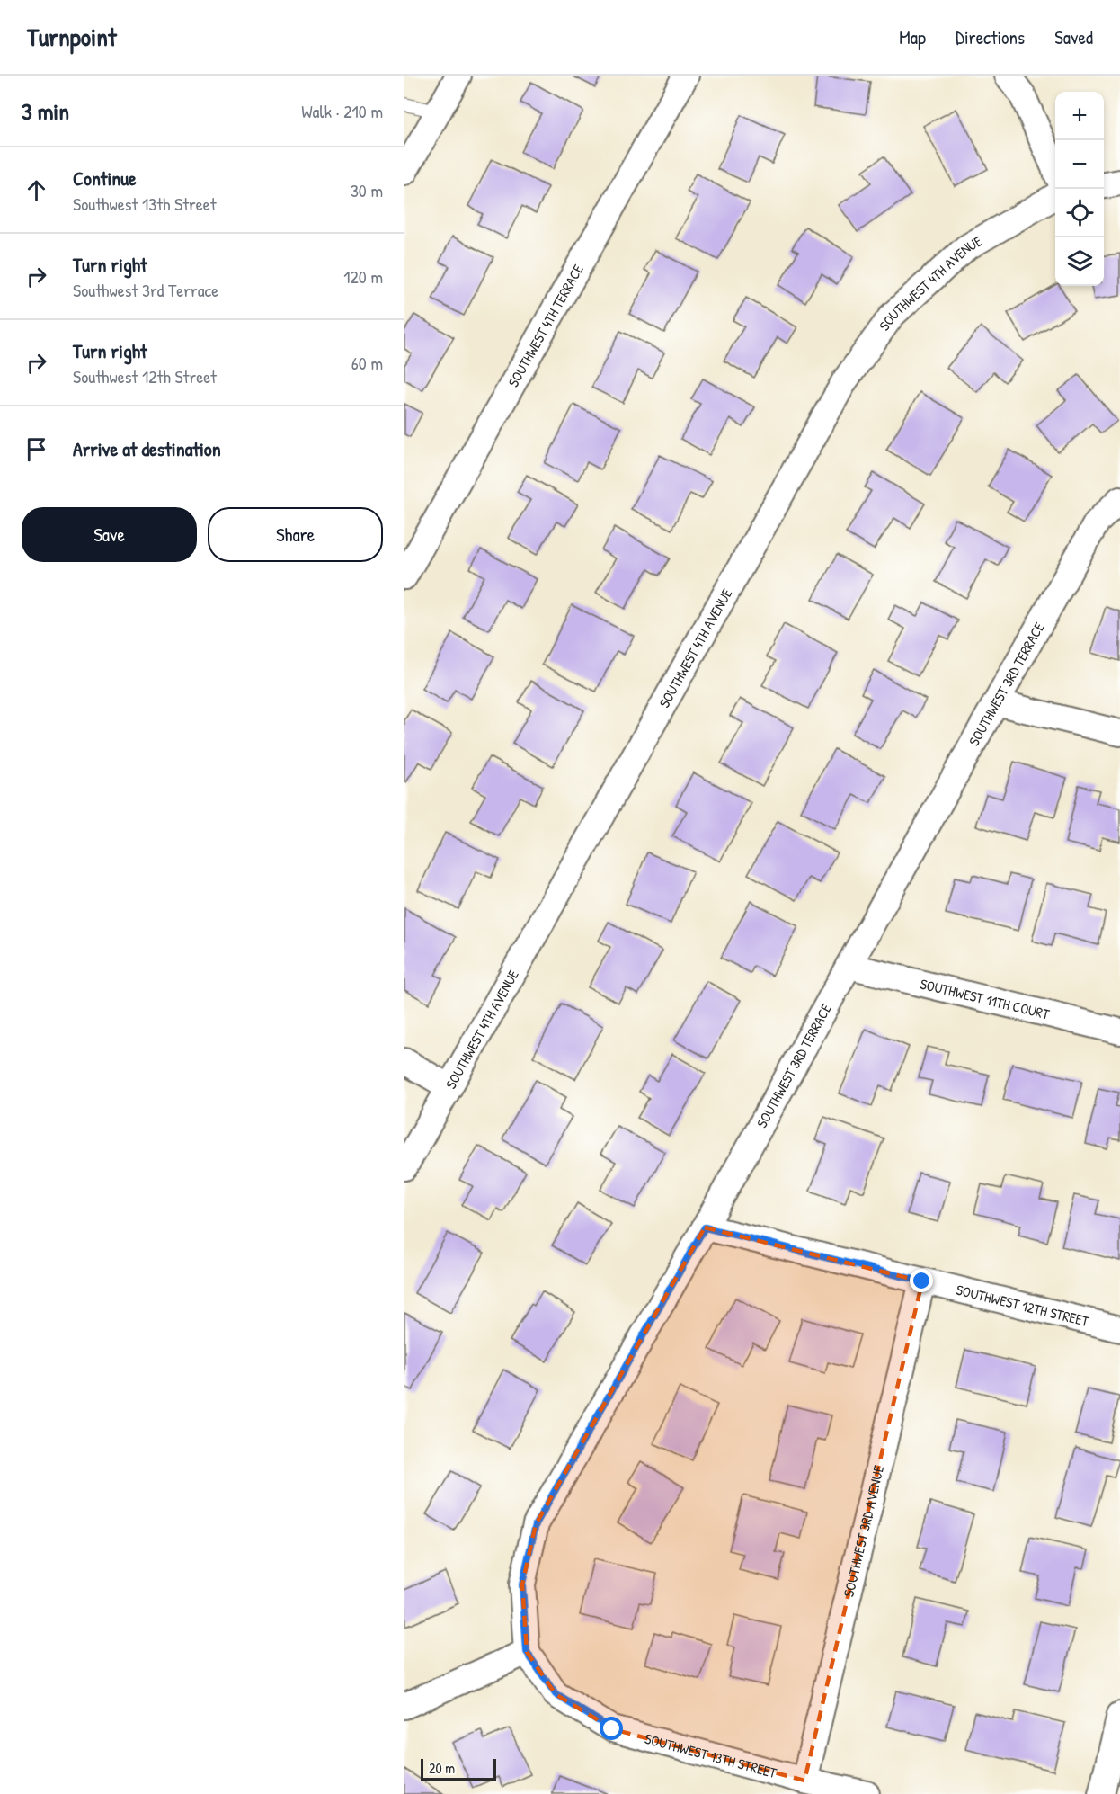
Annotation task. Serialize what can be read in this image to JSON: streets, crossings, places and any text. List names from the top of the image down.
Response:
{
  "streets": {
    "street": [
      "SOUTHWEST 4TH AVENUE",
      "SOUTHWEST 4TH TERRACE",
      "SOUTHWEST 3RD TERRACE",
      "SOUTHWEST 11TH COURT",
      "SOUTHWEST 12TH STREET",
      "SOUTHWEST 3RD AVENUE",
      "SOUTHWEST 13TH STREET"
    ]
  },
  "crossings": [
    ["SOUTHWEST 3RD TERRACE", "SOUTHWEST 11TH COURT"],
    ["SOUTHWEST 3RD TERRACE", "SOUTHWEST 12TH STREET"],
    ["SOUTHWEST 3RD TERRACE", "SOUTHWEST 13TH STREET"],
    ["SOUTHWEST 12TH STREET", "SOUTHWEST 3RD AVENUE"],
    ["SOUTHWEST 3RD AVENUE", "SOUTHWEST 13TH STREET"]
  ],
  "scale_bar": "20 m",
  "page": {
    "header": "Turnpoint",
    "nav": ["Map", "Directions", "Saved"],
    "heading": ["3 min", "Walk · 210 m"],
    "map_buttons": ["+", "−"],
    "list": [
      ["Continue", "Southwest 13th Street", "30 m"],
      ["Turn right", "Southwest 3rd Terrace", "120 m"],
      ["Turn right", "Southwest 12th Street", "60 m"],
      "Arrive at destination"
    ],
    "buttons": ["Save", "Share"],
    "scale": "20 m"
  }
}
